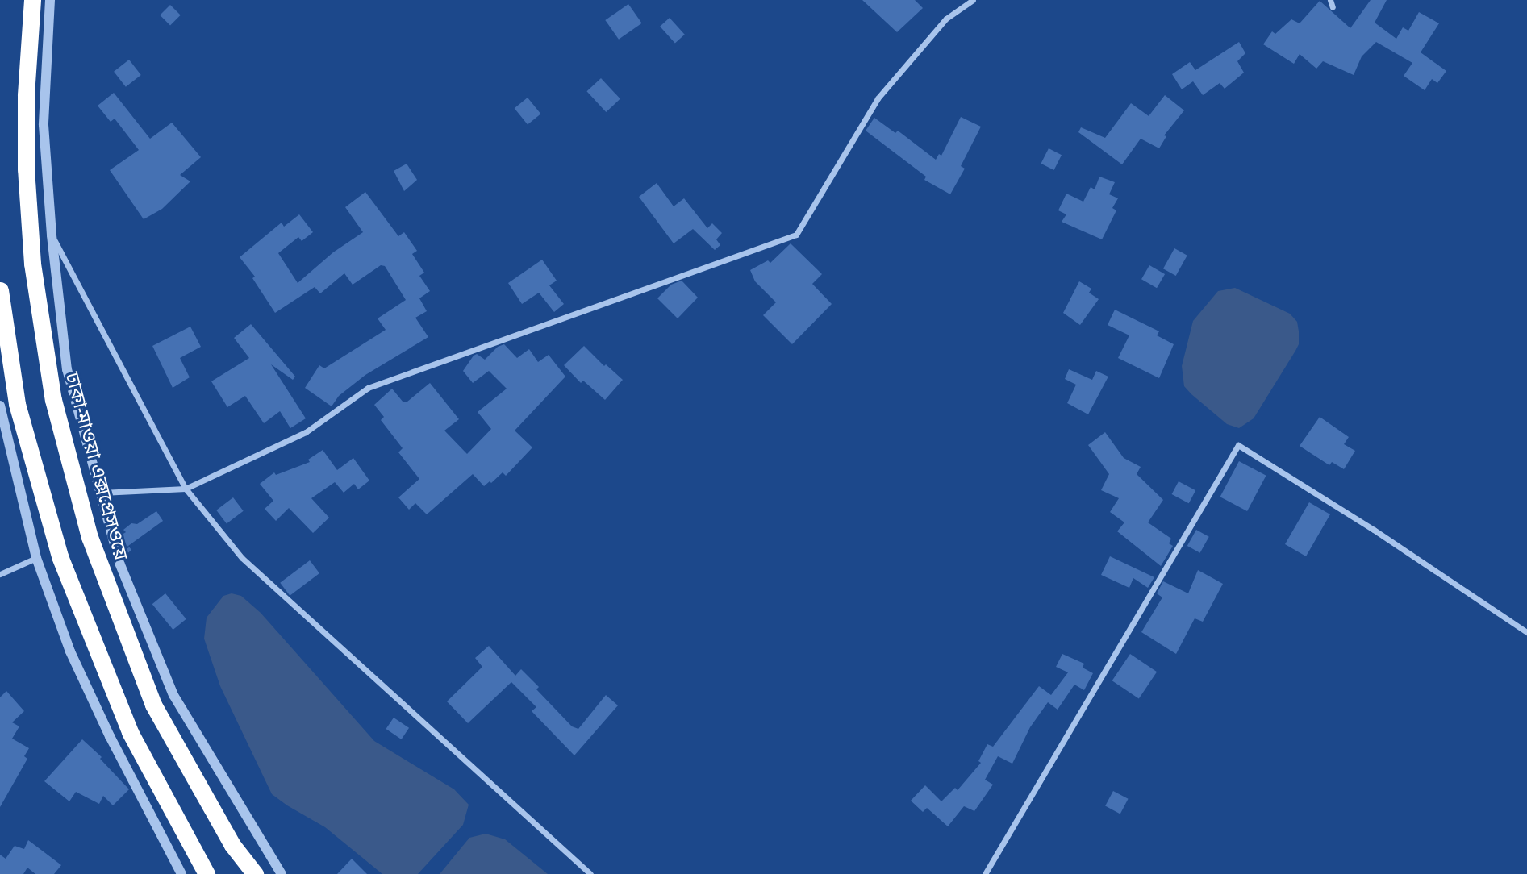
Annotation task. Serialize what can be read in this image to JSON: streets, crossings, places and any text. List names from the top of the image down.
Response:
{
  "streets": {
    "highway": ["ঢাকা-মাওয়া এক্সপ্রেসওয়ে"]
  }
}
